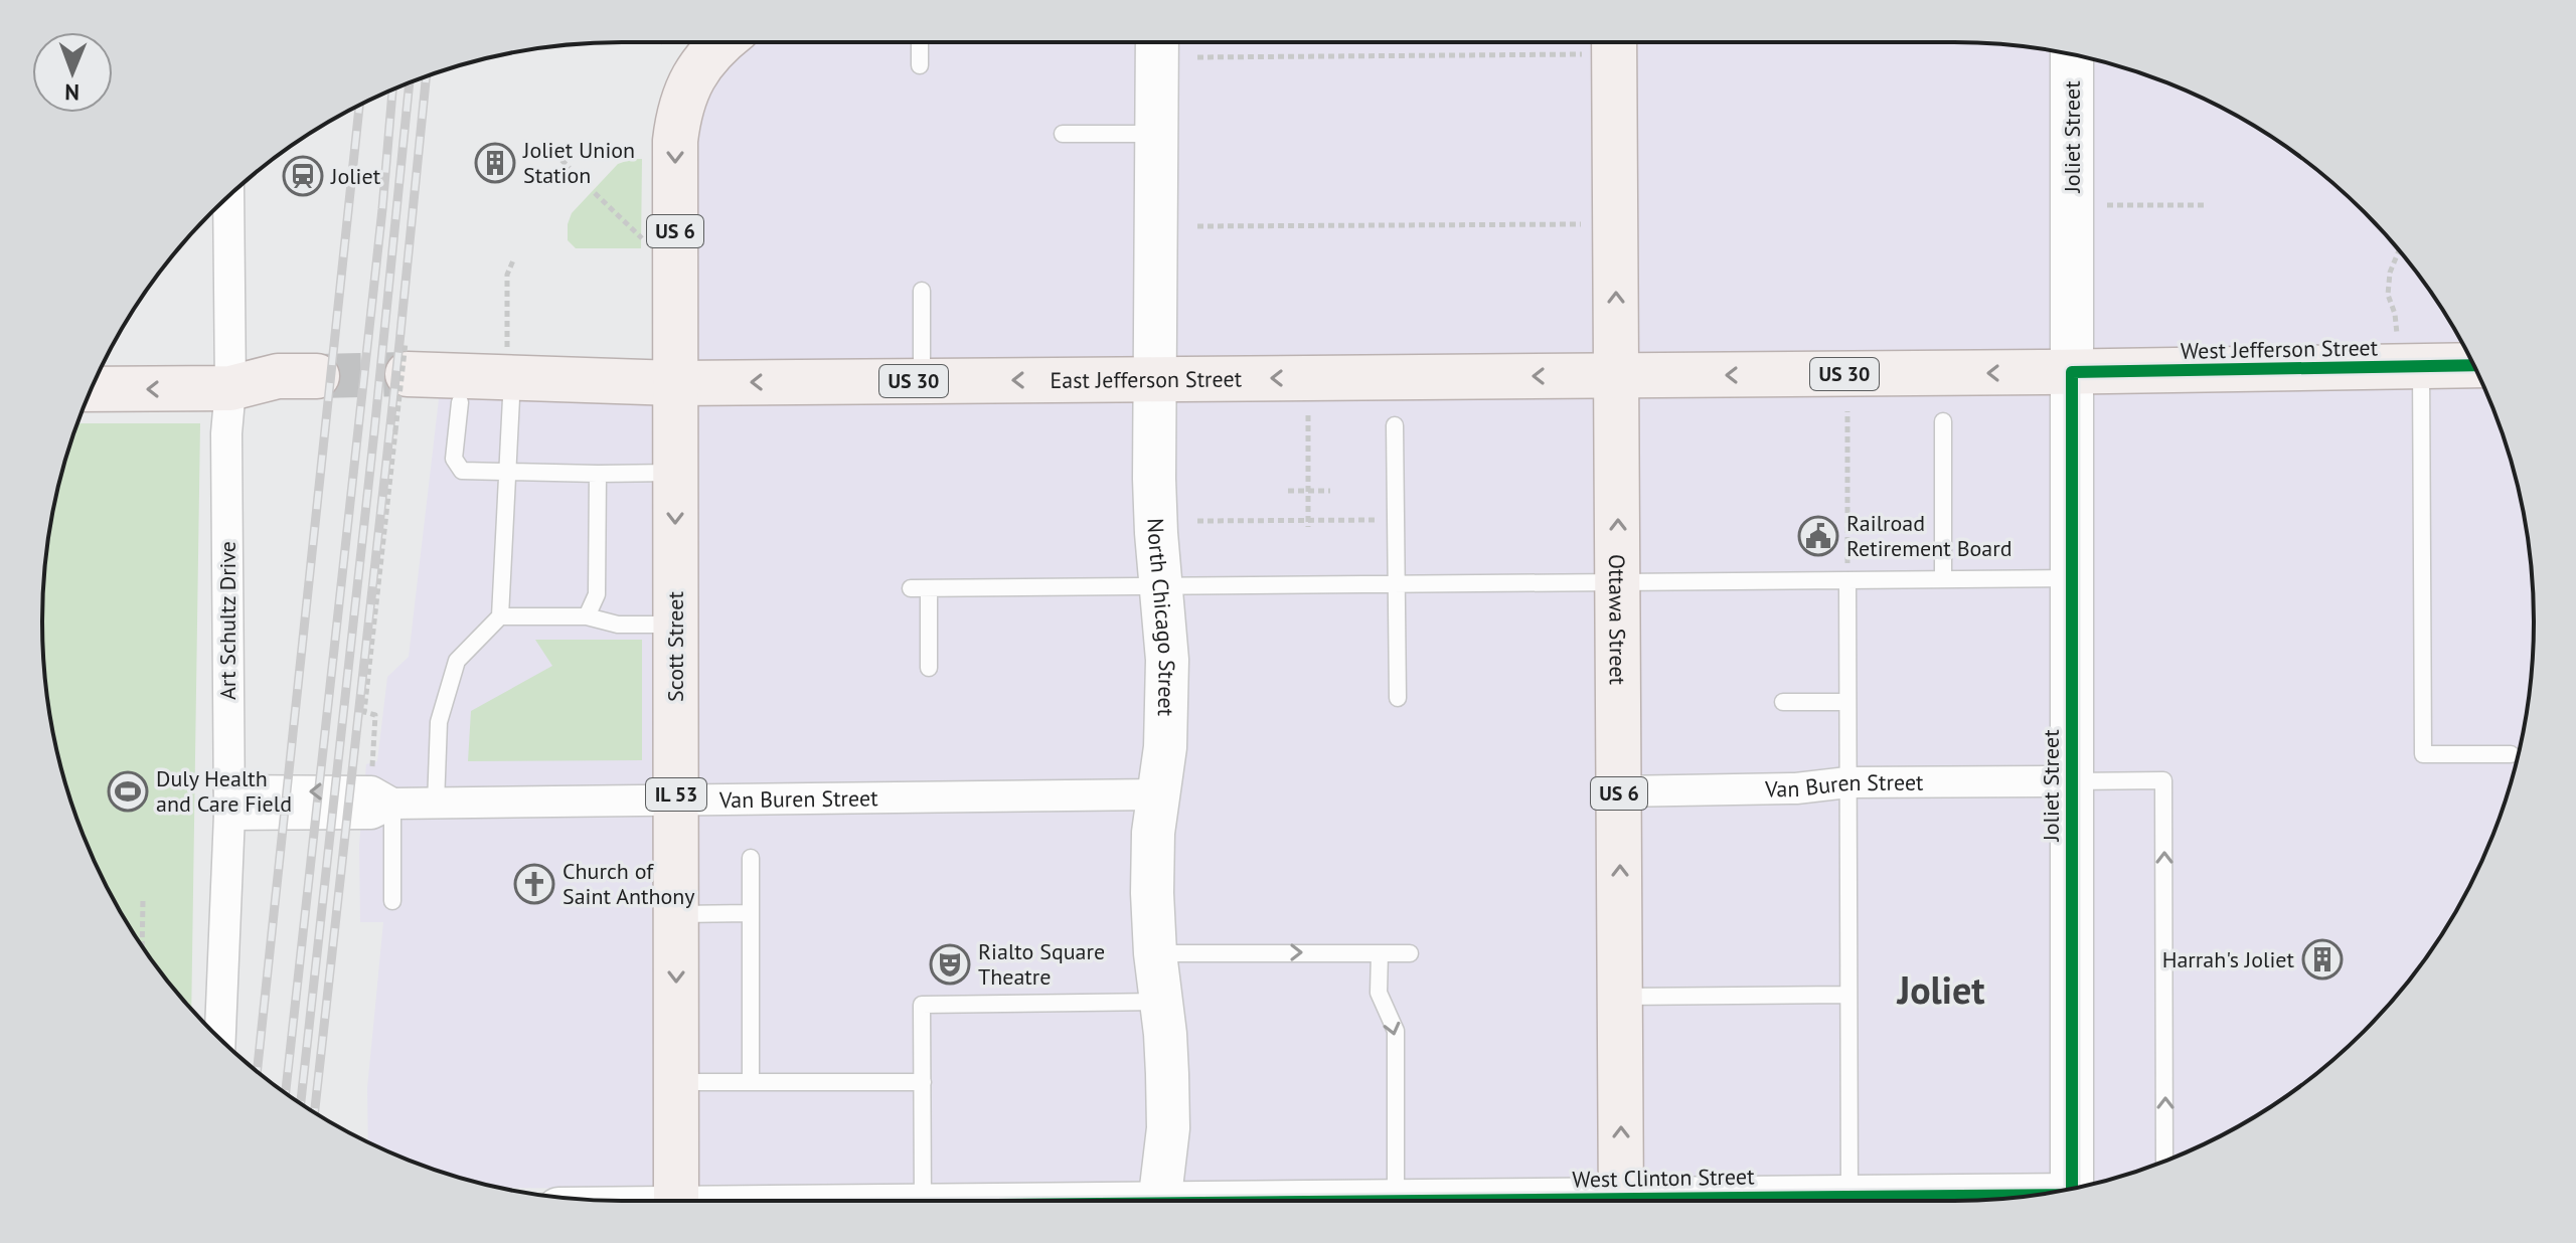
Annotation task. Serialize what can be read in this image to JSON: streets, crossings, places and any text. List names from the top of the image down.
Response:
{
  "streets": {
    "main road": [
      "US 6",
      "West Jefferson Street",
      "US 30",
      "East Jefferson Street",
      "Ottawa Street",
      "Scott Street",
      "IL 53"
    ],
    "street": [
      "Joliet Street",
      "North Chicago Street",
      "Art Schultz Drive",
      "Van Buren Street",
      "West Clinton Street"
    ]
  },
  "crossings": [
    ["Joliet Street", "West Jefferson Street"],
    ["Joliet Street", "Van Buren Street"],
    ["West Jefferson Street", "East Jefferson Street"],
    ["West Jefferson Street", "Ottawa Street"],
    ["East Jefferson Street", "North Chicago Street"],
    ["East Jefferson Street", "Ottawa Street"],
    ["East Jefferson Street", "Scott Street"],
    ["North Chicago Street", "Van Buren Street"],
    ["Ottawa Street", "Van Buren Street"],
    ["Art Schultz Drive", "Van Buren Street"],
    ["Scott Street", "Van Buren Street"]
  ],
  "one_way": [
    "West Jefferson Street",
    "East Jefferson Street",
    "Ottawa Street",
    "Scott Street"
  ],
  "districts": ["Joliet"],
  "places": {
    "building": ["Joliet Union Station", "Harrah's Joliet"],
    "station": ["Joliet"],
    "public building": ["Railroad Retirement Board"],
    "sports": ["Duly Health and Care Field"],
    "church": ["Church of Saint Anthony"],
    "theatre": ["Rialto Square Theatre"]
  },
  "north": "bottom"
}
